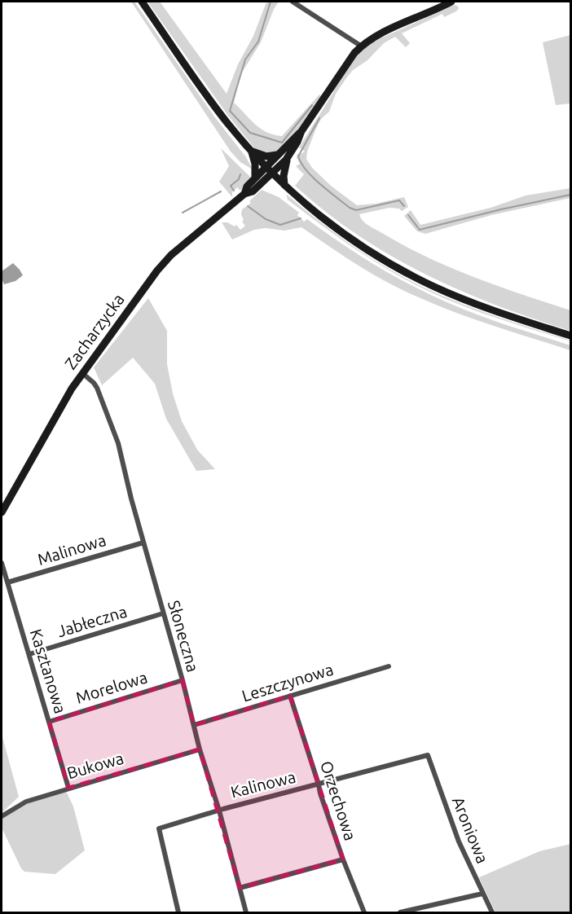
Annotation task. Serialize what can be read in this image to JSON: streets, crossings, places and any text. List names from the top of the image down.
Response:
{
  "streets": {
    "street": [
      "Zacharzycka",
      "Malinowa",
      "Jabłeczna",
      "Słoneczna",
      "Kasztanowa",
      "Leszczynowa",
      "Morelowa",
      "Bukowa",
      "Kalinowa",
      "Orzechowa",
      "Aroniowa"
    ]
  },
  "crossings": [
    ["Zacharzycka", "Słoneczna"],
    ["Malinowa", "Słoneczna"],
    ["Malinowa", "Kasztanowa"],
    ["Jabłeczna", "Słoneczna"],
    ["Jabłeczna", "Kasztanowa"],
    ["Słoneczna", "Leszczynowa"],
    ["Słoneczna", "Morelowa"],
    ["Słoneczna", "Bukowa"],
    ["Słoneczna", "Kalinowa"],
    ["Kasztanowa", "Morelowa"],
    ["Kasztanowa", "Bukowa"],
    ["Leszczynowa", "Orzechowa"],
    ["Kalinowa", "Orzechowa"],
    ["Kalinowa", "Aroniowa"]
  ]
}
